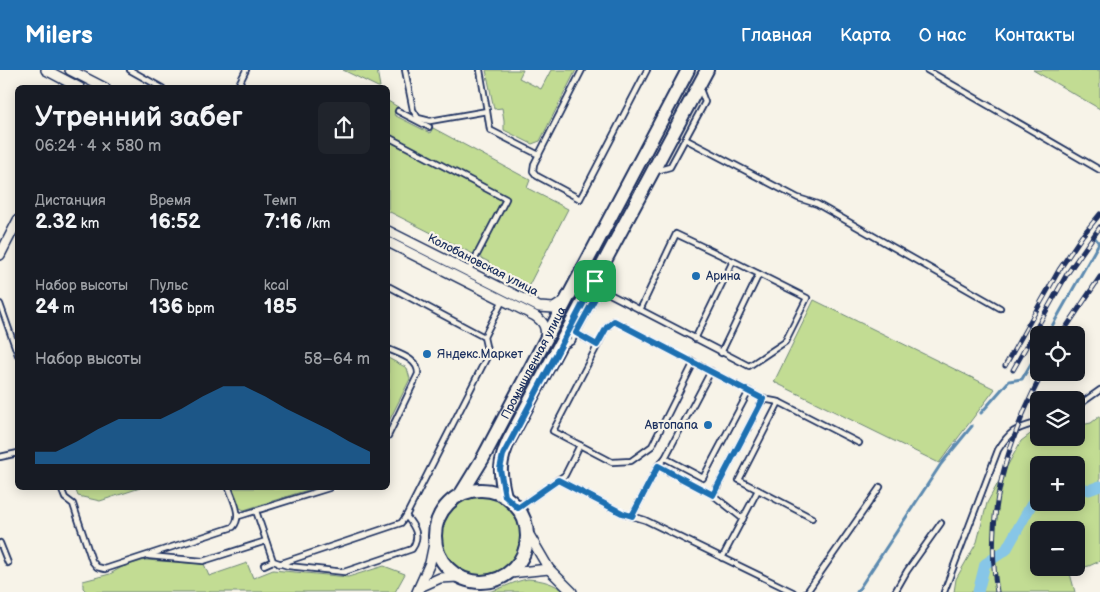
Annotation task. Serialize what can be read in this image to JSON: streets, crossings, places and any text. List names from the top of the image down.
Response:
{
  "streets": {
    "street": ["Колобановская улица", "Промышленная улица"]
  },
  "crossings": [
    ["Колобановская улица", "Промышленная улица"]
  ],
  "places": ["Арина", "Яндекс.Маркет", "Автопапа"],
  "page": {
    "header": "Milers",
    "nav": [
      "Главная",
      "Карта",
      "О нас",
      "Контакты"
    ],
    "heading": ["Утренний забег", "06:24 · 4 × 580 m"],
    "stats": [
      ["Дистанция", "2.32 km"],
      ["Время", "16:52"],
      ["Темп", "7:16 /km"],
      ["Набор высоты", "24 m"],
      ["Пульс", "136 bpm"],
      ["kcal", "185"]
    ],
    "map_buttons": ["+", "−"],
    "chart": ["Набор высоты", "58–64 m"]
  }
}
